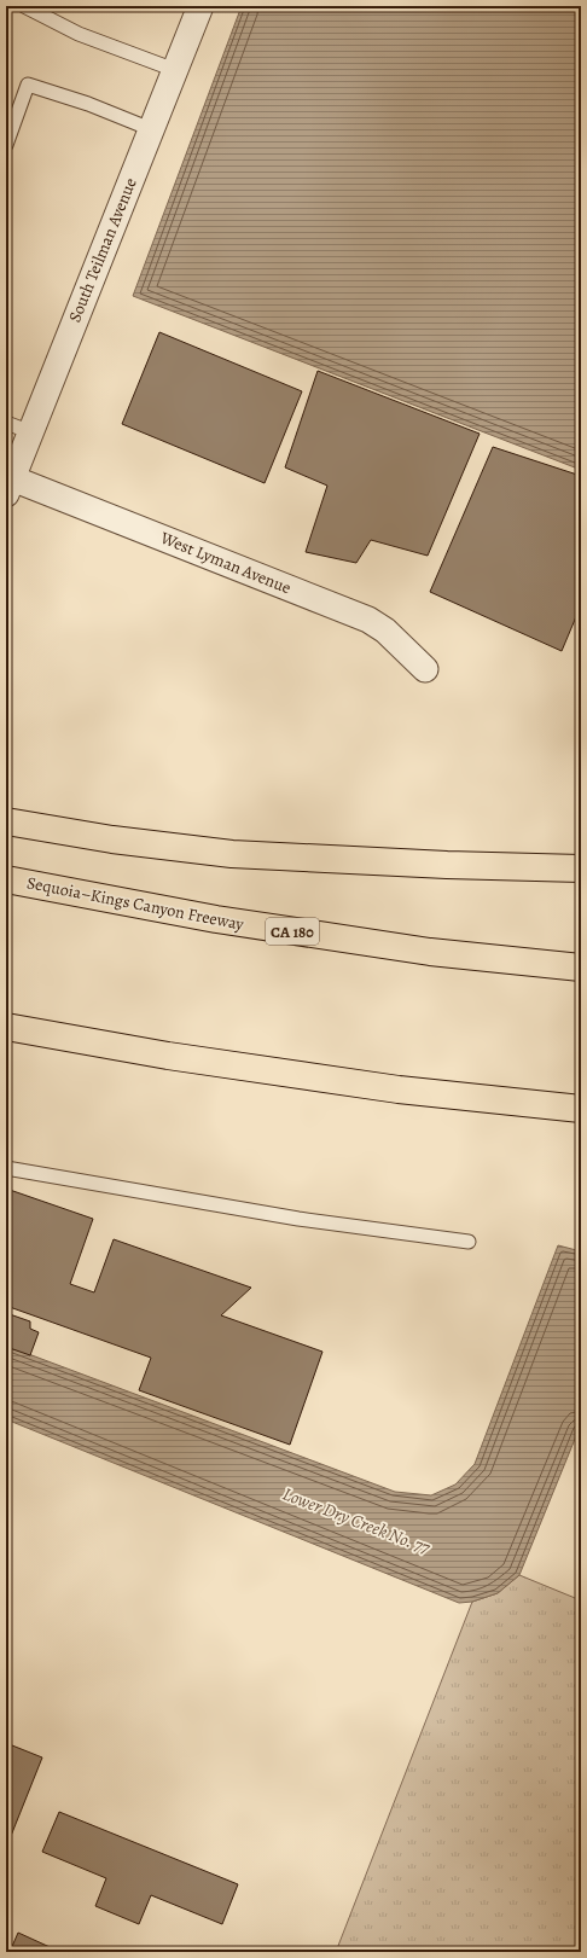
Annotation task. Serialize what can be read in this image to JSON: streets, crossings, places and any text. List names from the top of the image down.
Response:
{
  "streets": {
    "highway": ["Sequoia–Kings Canyon Freeway", "CA 180"],
    "street": ["South Teilman Avenue", "West Lyman Avenue"]
  },
  "crossings": [
    ["South Teilman Avenue", "West Lyman Avenue"]
  ],
  "water": ["Lower Dry Creek No. 77"]
}
